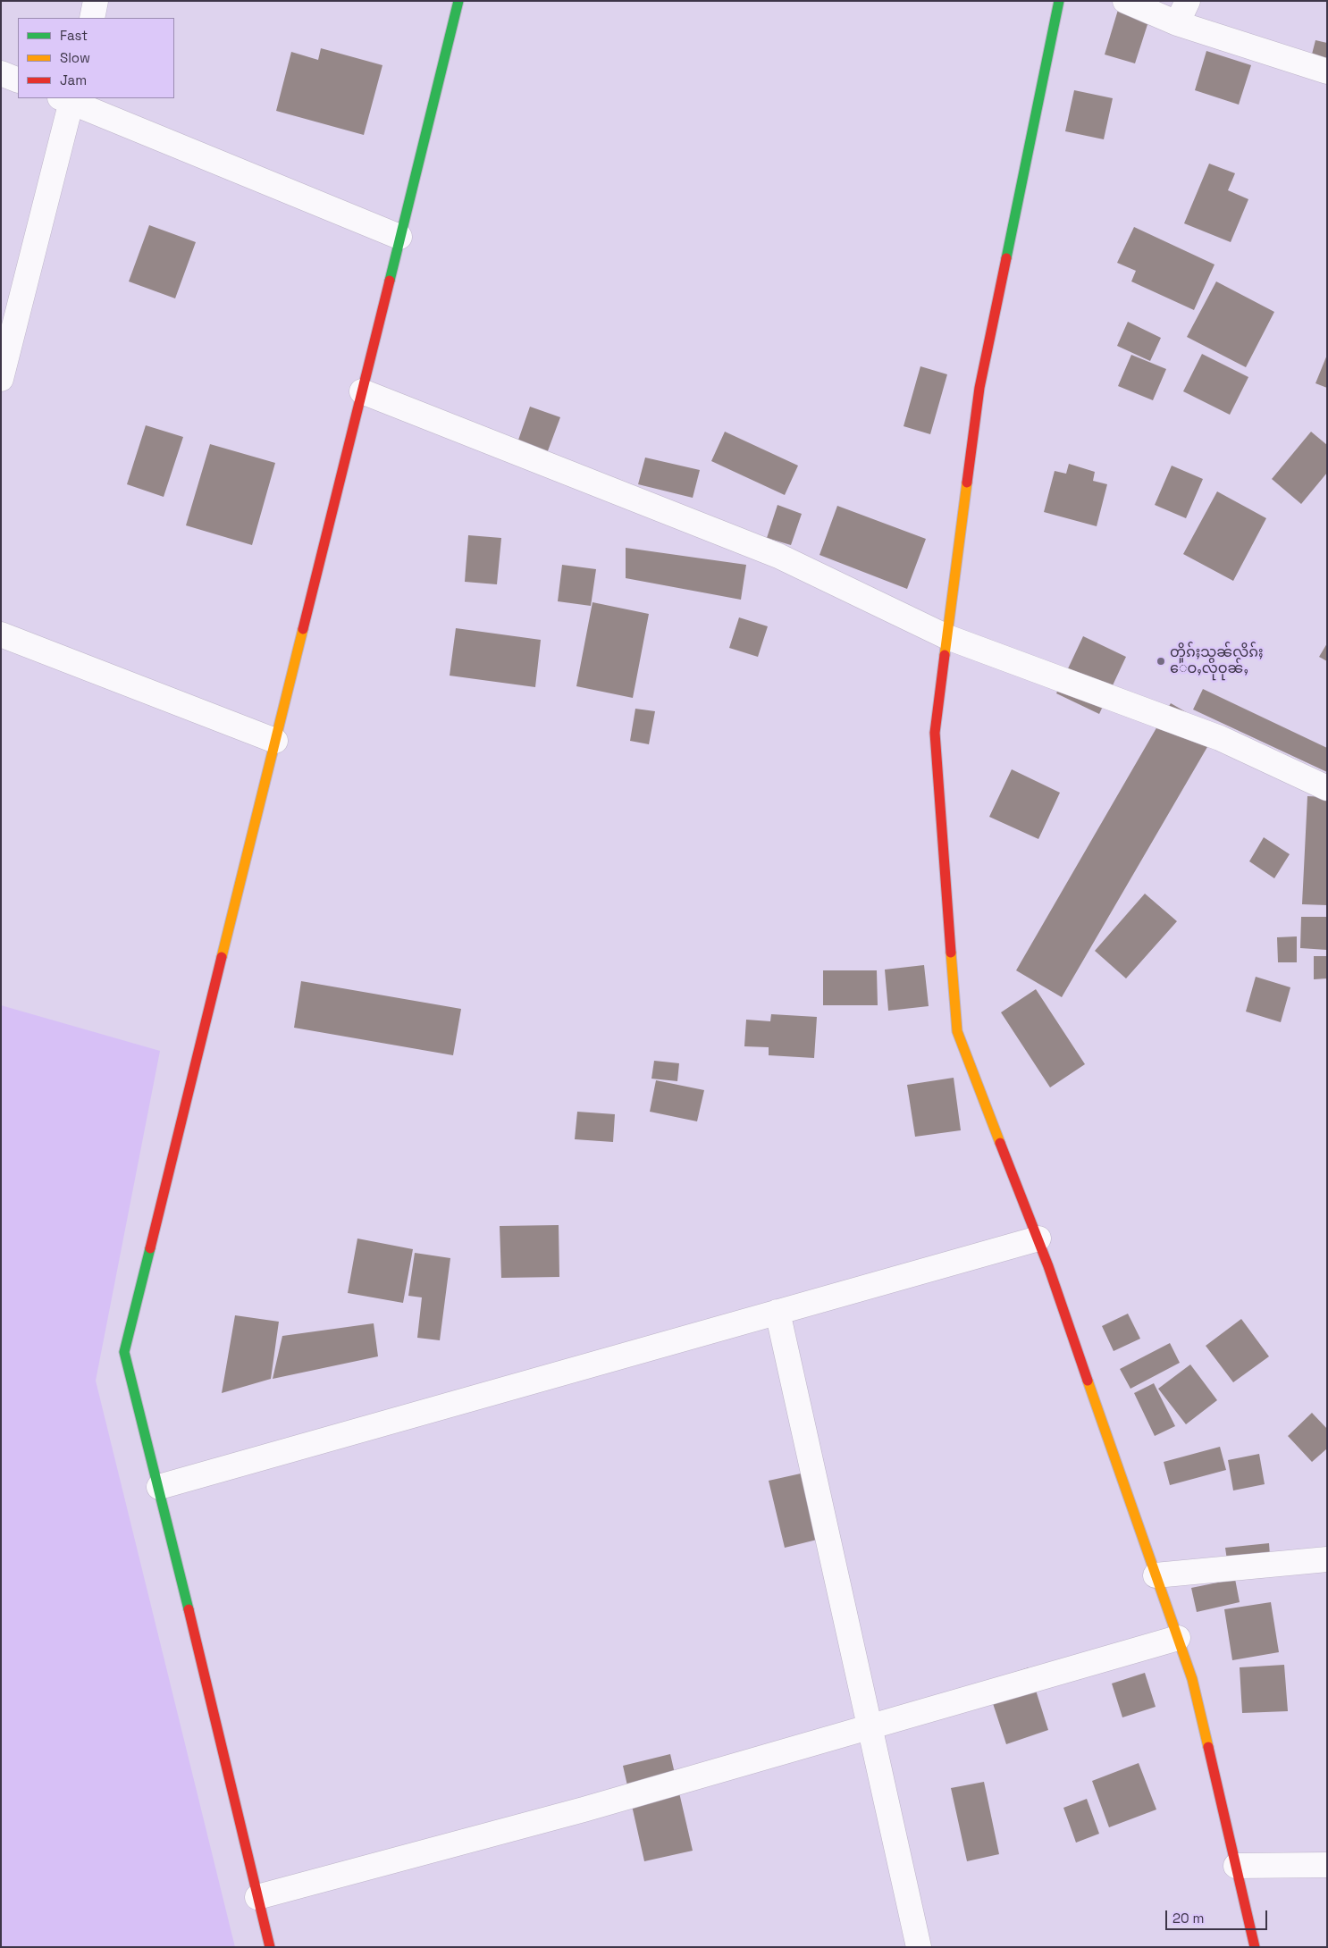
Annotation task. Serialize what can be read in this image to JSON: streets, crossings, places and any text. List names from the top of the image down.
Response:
{
  "places": ["တိူၵ်ႈသွၼ်လိၵ်ႈ ေဝႇလုဝုၼ်ႇ"],
  "legend": ["Fast", "Slow", "Jam"],
  "scale_bar": "20 m"
}
